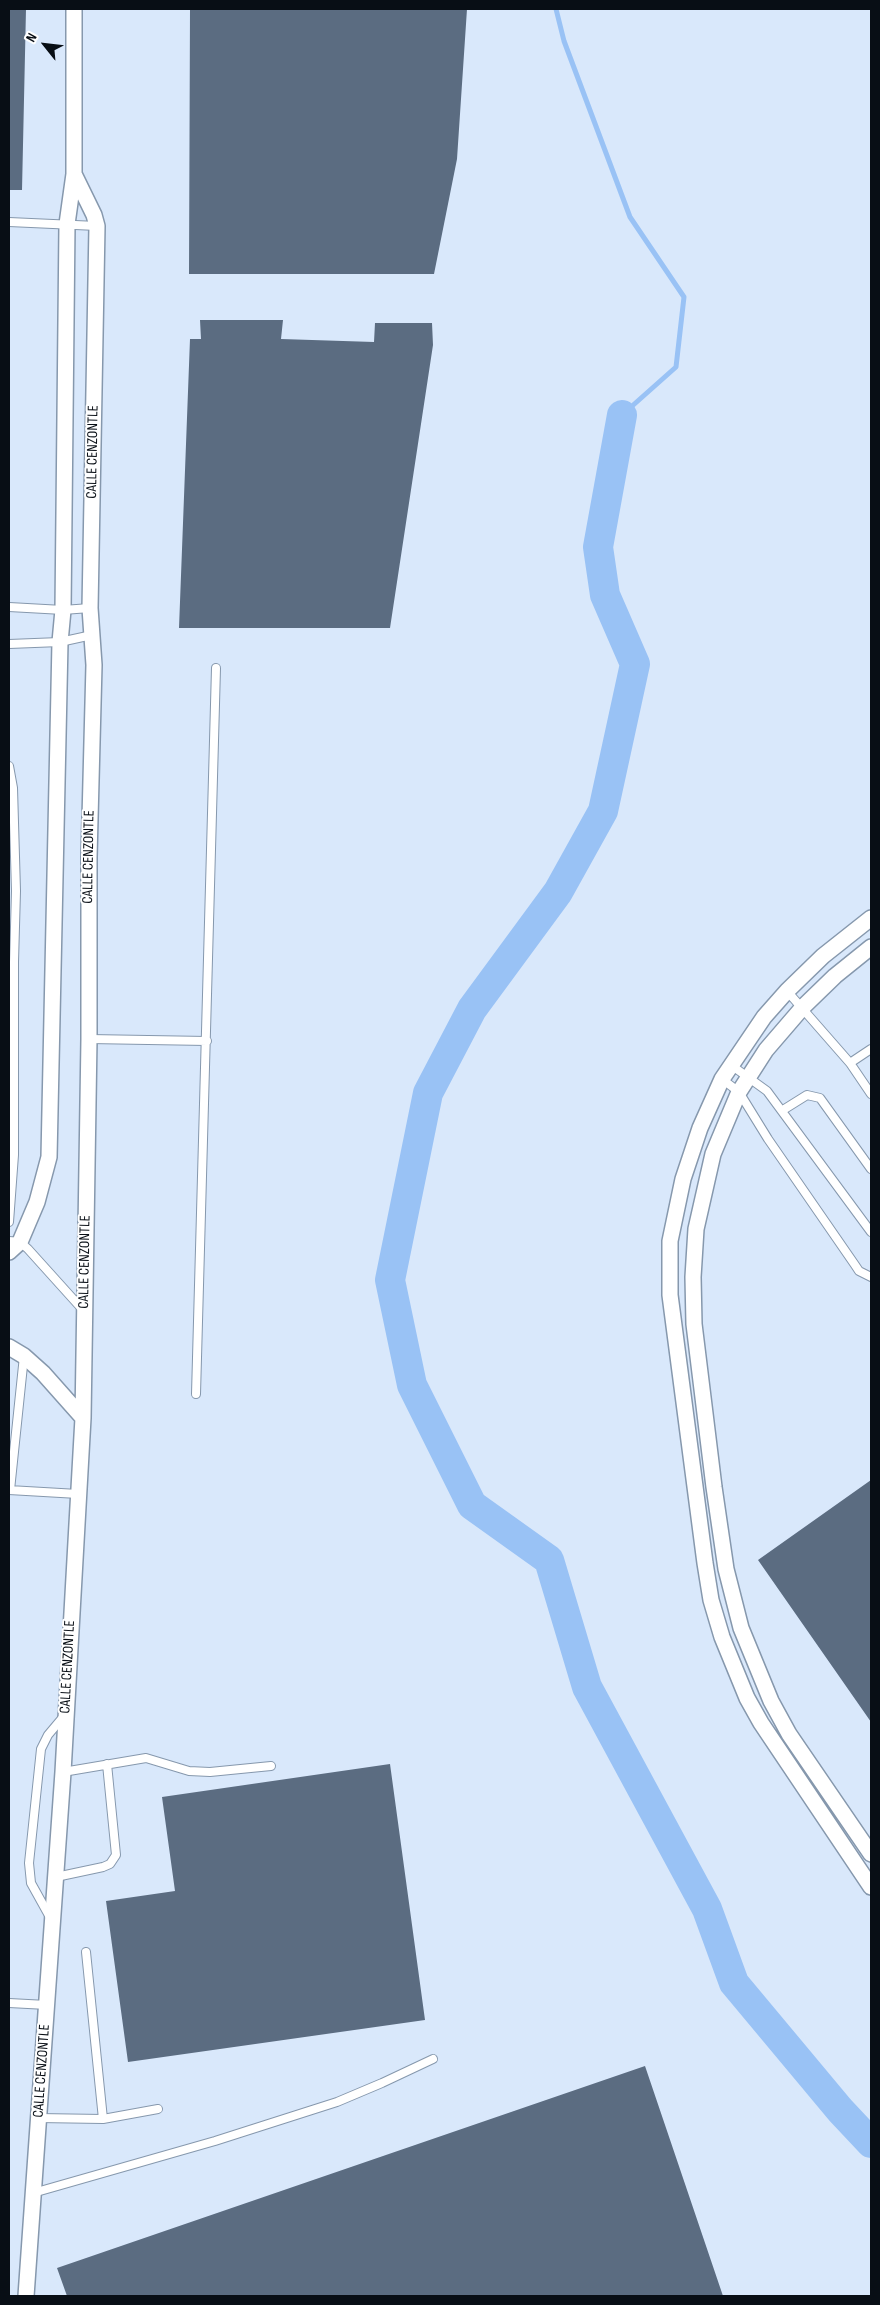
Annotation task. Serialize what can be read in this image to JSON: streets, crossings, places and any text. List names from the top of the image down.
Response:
{
  "streets": {
    "street": ["CALLE CENZONTLE"]
  },
  "north": "top left"
}
